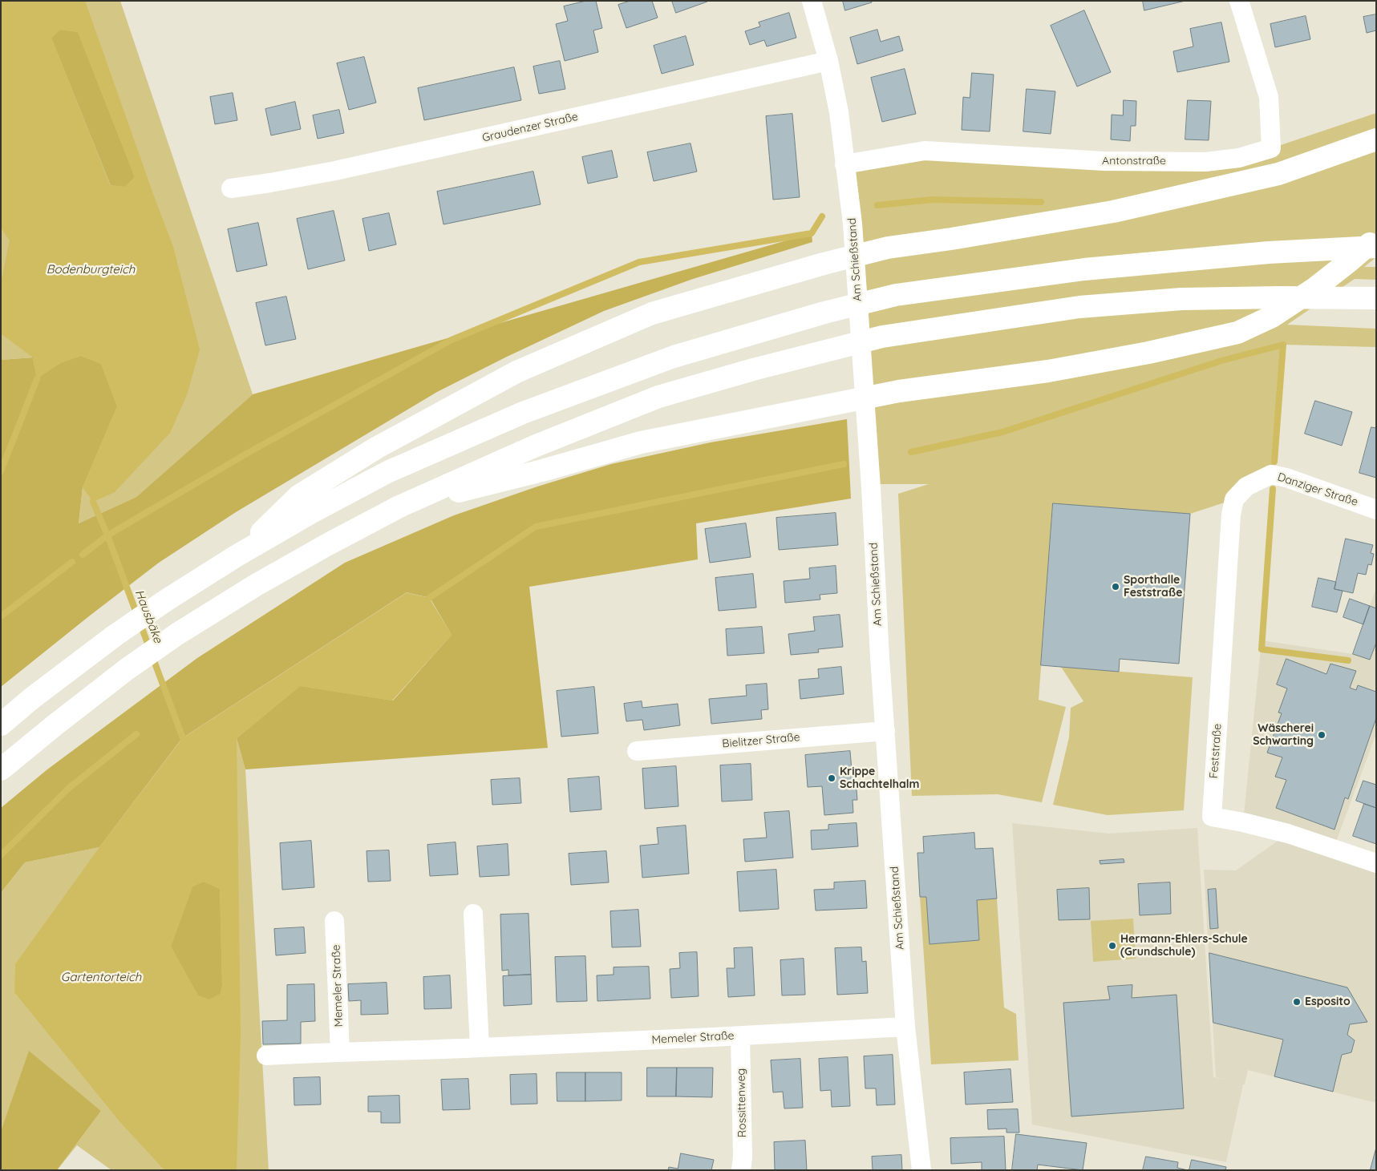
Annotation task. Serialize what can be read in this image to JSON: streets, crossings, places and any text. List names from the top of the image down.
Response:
{
  "streets": {
    "street": [
      "Graudenzer Straße",
      "Antonstraße",
      "Am Schießstand",
      "Danziger Straße",
      "Bielitzer Straße",
      "Feststraße",
      "Memeler Straße",
      "Rossittenweg"
    ]
  },
  "crossings": [
    ["Graudenzer Straße", "Am Schießstand"],
    ["Antonstraße", "Am Schießstand"],
    ["Am Schießstand", "Bielitzer Straße"],
    ["Am Schießstand", "Memeler Straße"],
    ["Danziger Straße", "Feststraße"],
    ["Memeler Straße", "Rossittenweg"]
  ],
  "water": ["Bodenburgteich", "Hausbäke", "Gartentorteich"],
  "places": [
    "Sporthalle Feststraße",
    "Wäscherei Schwarting",
    "Krippe Schachtelhalm",
    "Hermann-Ehlers-Schule (Grundschule)",
    "Esposito"
  ]
}
